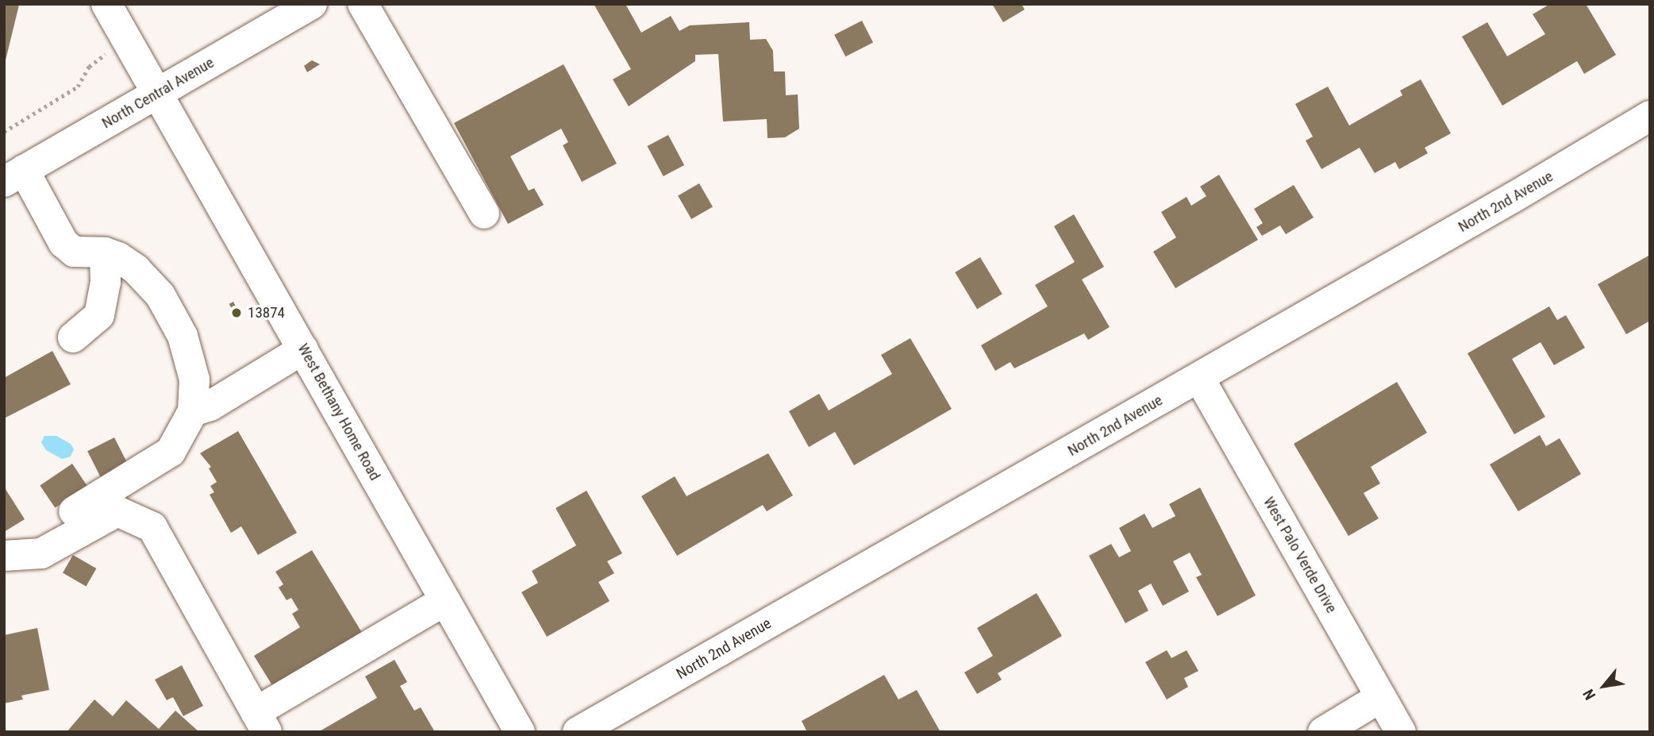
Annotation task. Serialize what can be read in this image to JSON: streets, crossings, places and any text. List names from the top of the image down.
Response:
{
  "streets": {
    "street": [
      "North Central Avenue",
      "North 2nd Avenue",
      "West Bethany Home Road",
      "West Palo Verde Drive"
    ]
  },
  "crossings": [
    ["North Central Avenue", "West Bethany Home Road"],
    ["North 2nd Avenue", "West Palo Verde Drive"]
  ],
  "places": ["13874"],
  "north": "bottom left"
}
